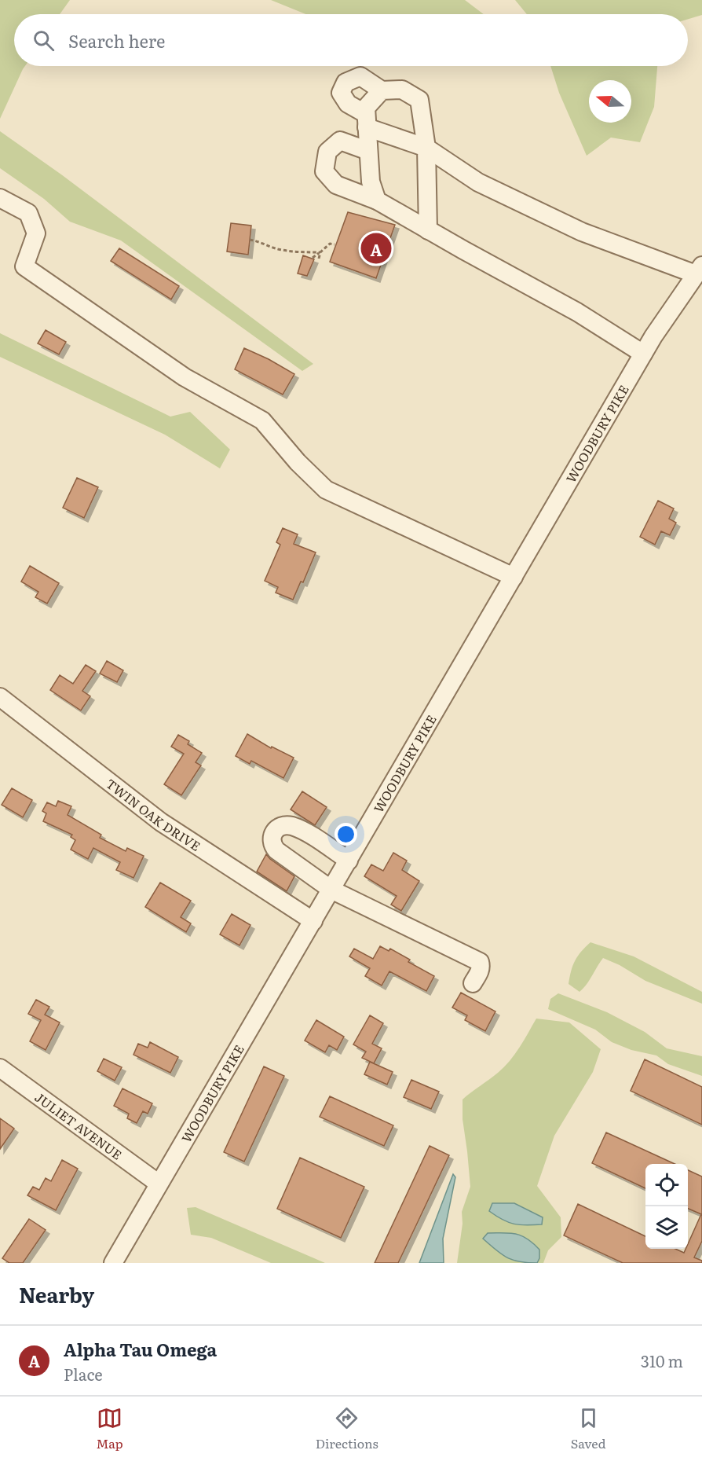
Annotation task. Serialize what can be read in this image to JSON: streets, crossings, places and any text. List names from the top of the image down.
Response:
{
  "streets": {
    "street": ["WOODBURY PIKE", "TWIN OAK DRIVE", "JULIET AVENUE"]
  },
  "crossings": [
    ["WOODBURY PIKE", "TWIN OAK DRIVE"],
    ["WOODBURY PIKE", "JULIET AVENUE"]
  ],
  "north": "left",
  "page": {
    "search": "Search here",
    "pins": "A",
    "heading": "Nearby",
    "list": [
      {
        "mark": "A",
        "name": "Alpha Tau Omega",
        "note": "Place",
        "value": "310 m"
      }
    ],
    "nav": ["Map", "Directions", "Saved"]
  }
}
